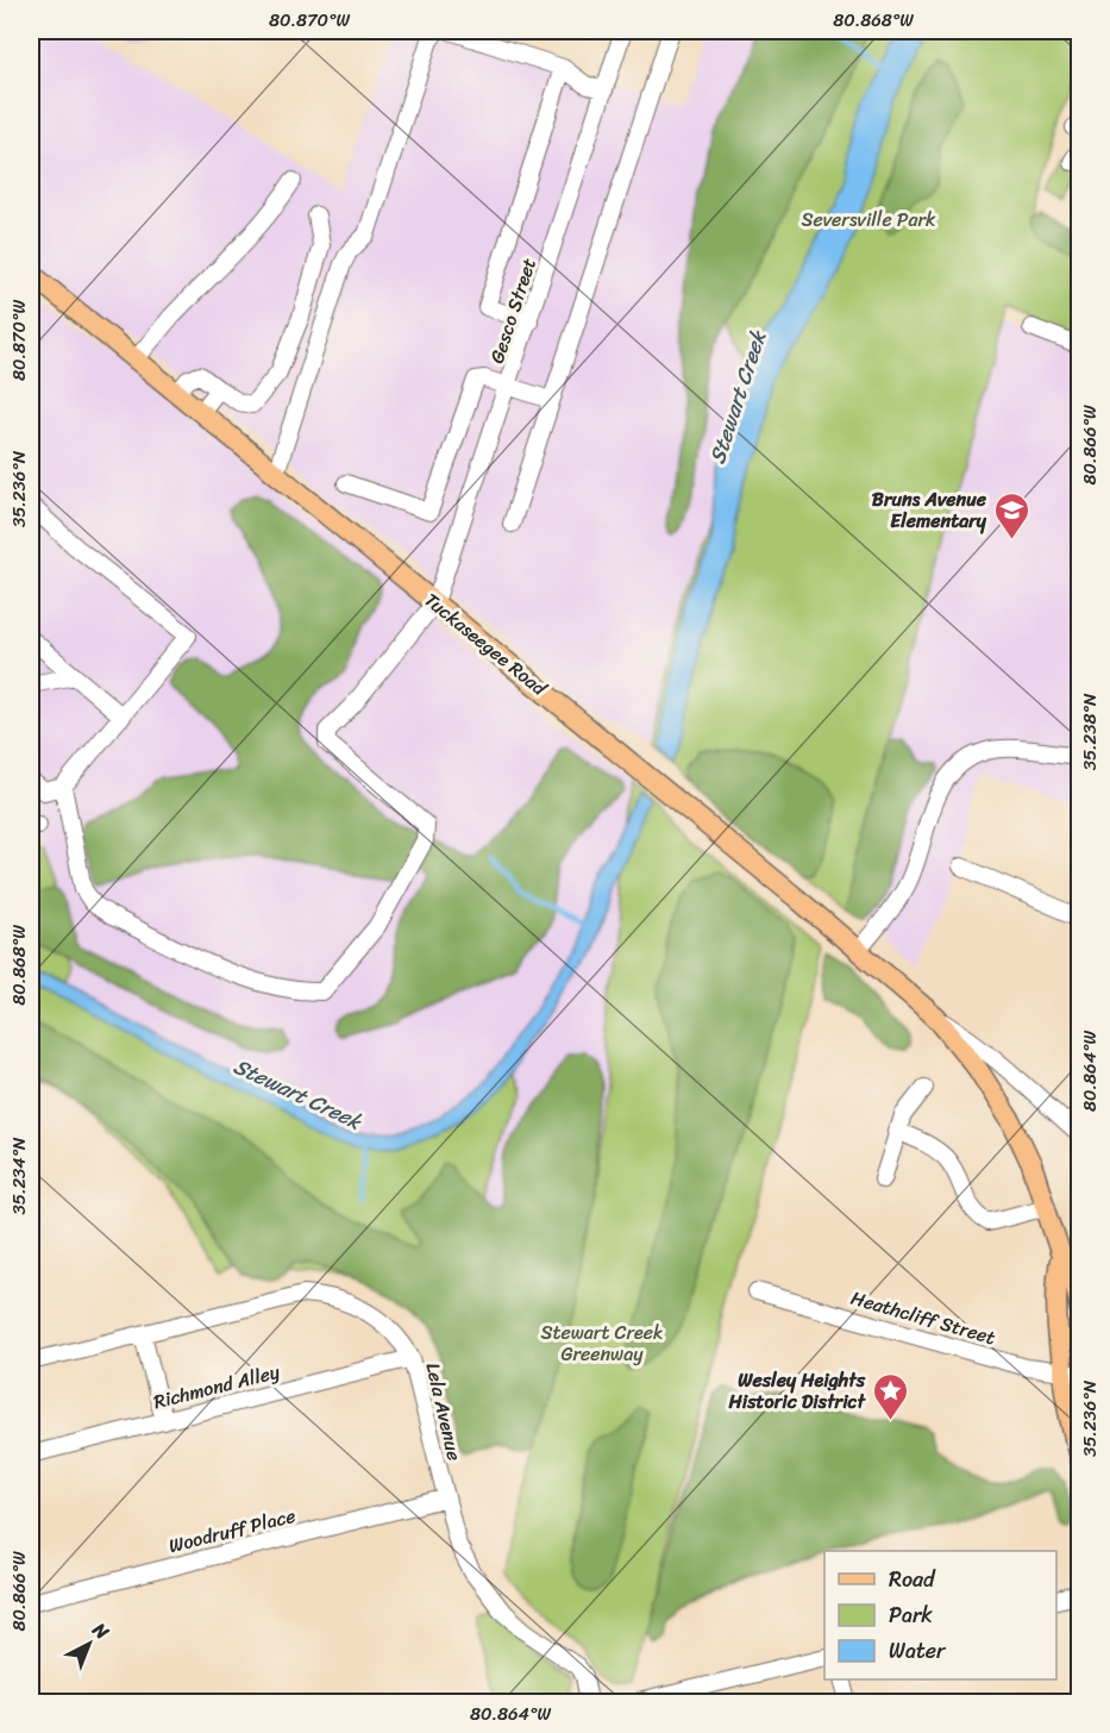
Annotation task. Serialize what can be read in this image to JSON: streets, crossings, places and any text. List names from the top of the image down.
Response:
{
  "streets": {
    "main road": ["Tuckaseegee Road"],
    "street": [
      "Gesco Street",
      "Heathcliff Street",
      "Richmond Alley",
      "Lela Avenue",
      "Woodruff Place"
    ]
  },
  "crossings": [
    ["Gesco Street", "Tuckaseegee Road"],
    ["Richmond Alley", "Lela Avenue"],
    ["Lela Avenue", "Woodruff Place"]
  ],
  "water": ["Stewart Creek"],
  "parks": ["Seversville Park", "Stewart Creek Greenway"],
  "places": {
    "school or university": ["Bruns Avenue Elementary"],
    "place": ["Wesley Heights Historic District"]
  },
  "legend": ["Road", "Park", "Water"],
  "north": "top right",
  "coordinates": [
    "80.870°W",
    "80.868°W",
    "80.866°W",
    "35.236°N",
    "35.238°N",
    "80.864°W",
    "35.234°N"
  ]
}
